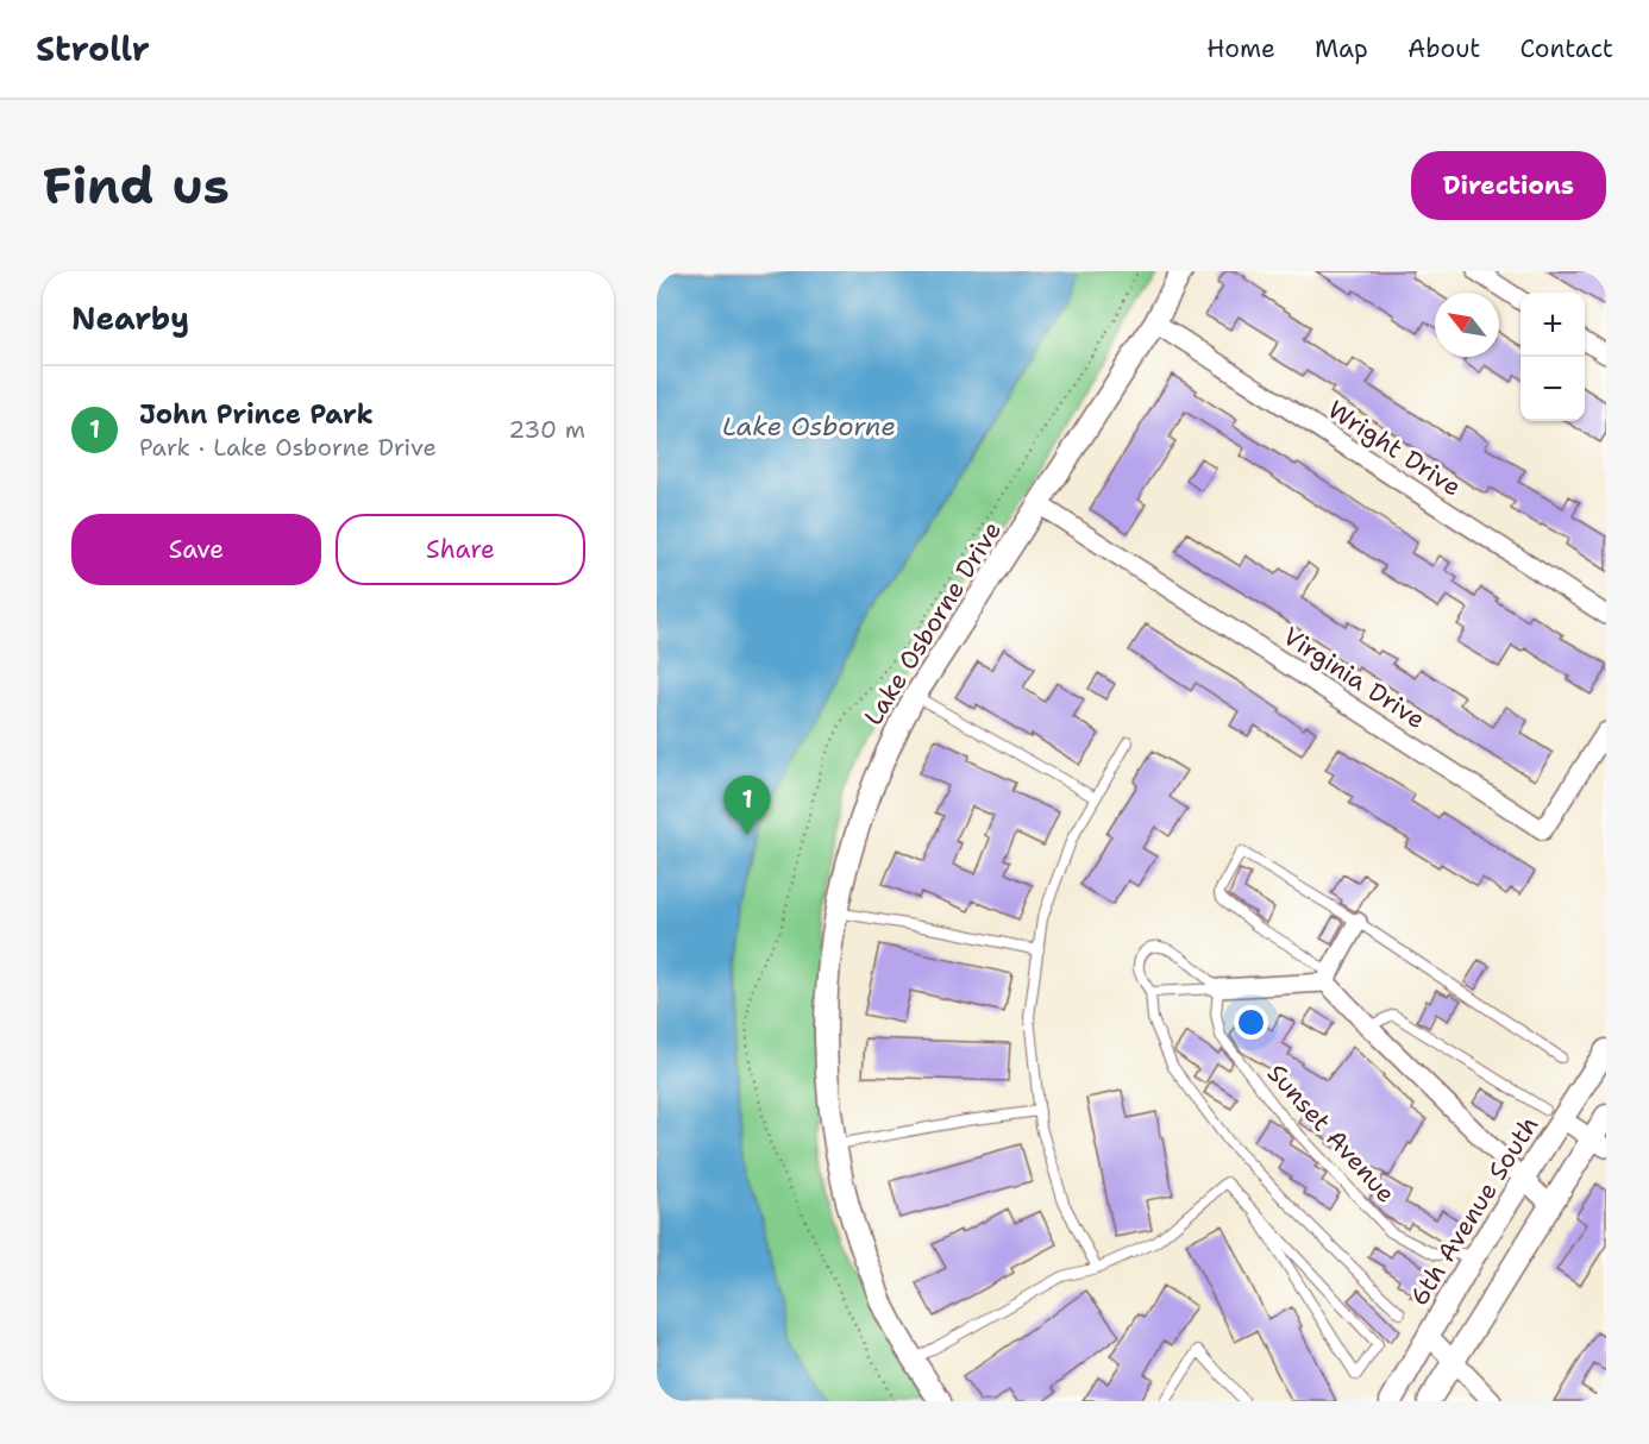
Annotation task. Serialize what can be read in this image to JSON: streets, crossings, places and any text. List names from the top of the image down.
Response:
{
  "streets": {
    "street": [
      "Wright Drive",
      "Lake Osborne Drive",
      "Virginia Drive",
      "6th Avenue South"
    ],
    "lane": ["Sunset Avenue"]
  },
  "crossings": [
    ["Wright Drive", "Lake Osborne Drive"],
    ["Lake Osborne Drive", "Virginia Drive"],
    ["Sunset Avenue", "6th Avenue South"]
  ],
  "water": ["Lake Osborne"],
  "north": "top left",
  "page": {
    "header": "Strollr",
    "nav": [
      "Home",
      "Map",
      "About",
      "Contact"
    ],
    "buttons": [
      "Directions",
      ["Save", "Share"]
    ],
    "title": "Find us",
    "heading": "Nearby",
    "map_buttons": ["+", "−"],
    "list": [
      {
        "mark": "1",
        "name": "John Prince Park",
        "note": "Park · Lake Osborne Drive",
        "value": "230 m"
      }
    ],
    "pins": "1"
  }
}
